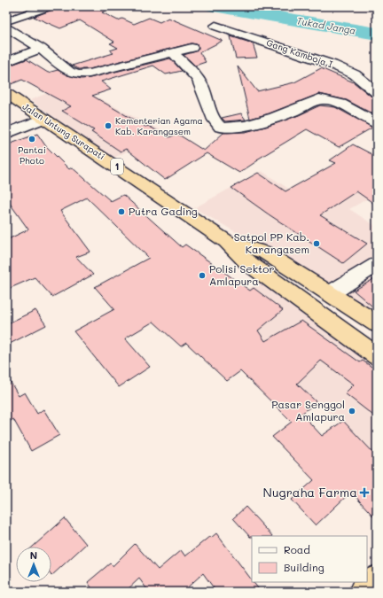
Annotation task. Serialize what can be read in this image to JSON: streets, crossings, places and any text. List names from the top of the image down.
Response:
{
  "streets": {
    "highway": ["Jalan Untung Surapati", "1"],
    "street": ["Gang Kamboja I"]
  },
  "water": ["Tukad Janga"],
  "places": {
    "other": [
      "Kementerian Agama Kab. Karangasem",
      "Pantai Photo",
      "Putra Gading",
      "Satpol PP Kab. Karangasem",
      "Polisi Sektor Amlapura",
      "Pasar Senggol Amlapura"
    ],
    "health": ["Nugraha Farma"]
  },
  "legend": ["Road", "Building"],
  "north": "top"
}
